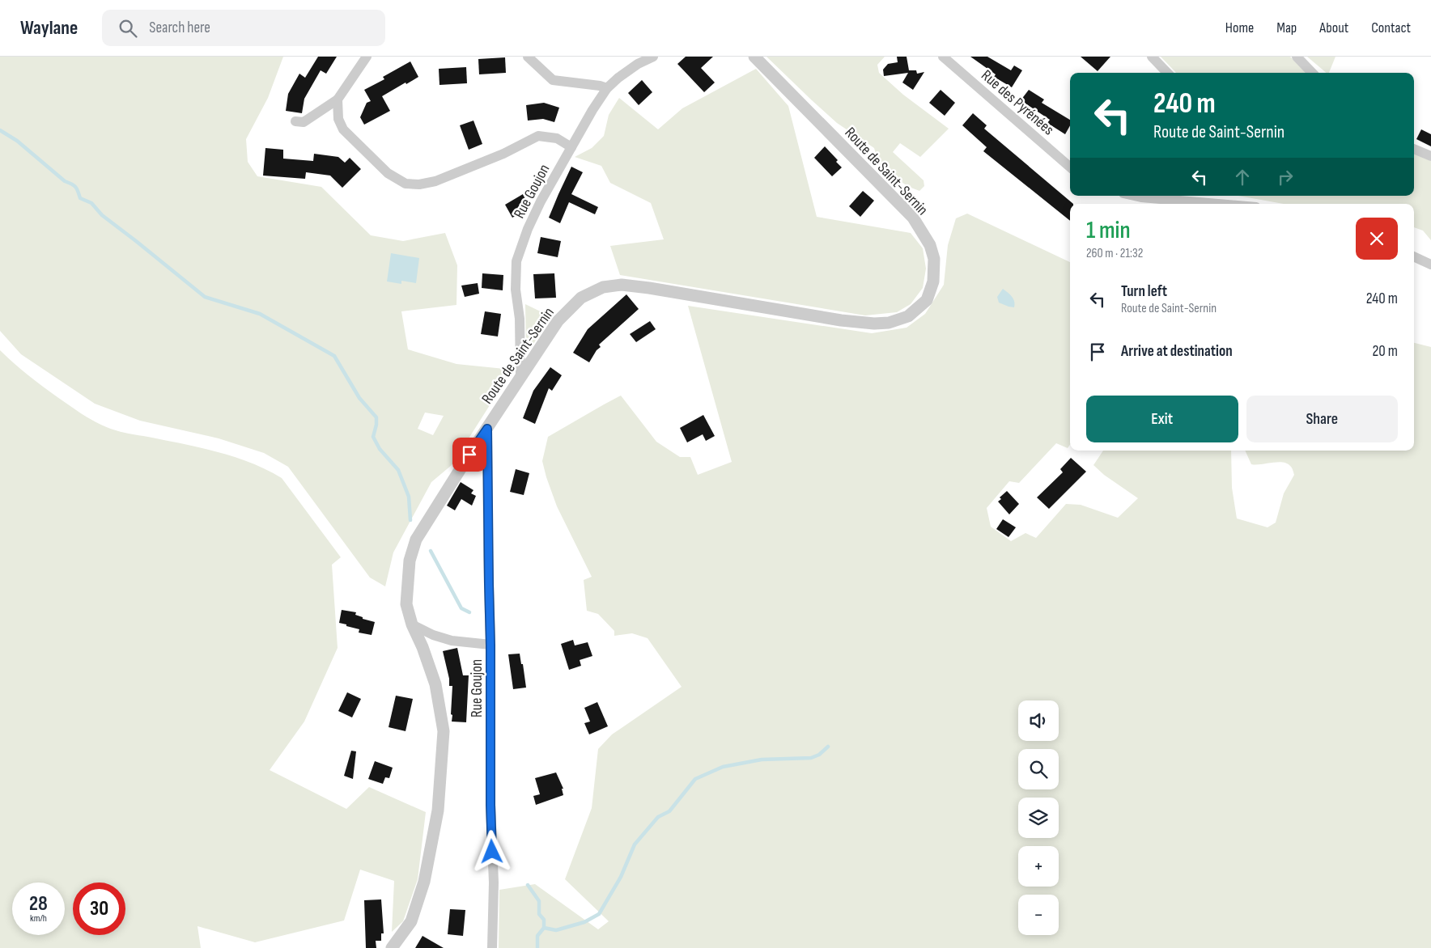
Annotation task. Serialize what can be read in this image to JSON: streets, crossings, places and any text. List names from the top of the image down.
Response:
{
  "streets": {
    "street": ["Rue des Pyrénées", "Route de Saint-Sernin", "Rue Goujon"]
  },
  "crossings": [
    ["Route de Saint-Sernin", "Rue Goujon"]
  ],
  "page": {
    "header": "Waylane",
    "search": "Search here",
    "nav": [
      "Home",
      "Map",
      "About",
      "Contact"
    ],
    "turn": ["240 m", "Route de Saint-Sernin"],
    "heading": ["1 min", "260 m · 21:32"],
    "list": [
      {
        "name": "Turn left",
        "note": "Route de Saint-Sernin",
        "value": "240 m"
      },
      {
        "name": "Arrive at destination",
        "value": "20 m"
      }
    ],
    "buttons": ["Exit", "Share"],
    "map_buttons": ["+", "−"],
    "speed": "28 km/h",
    "limit": "30"
  }
}
